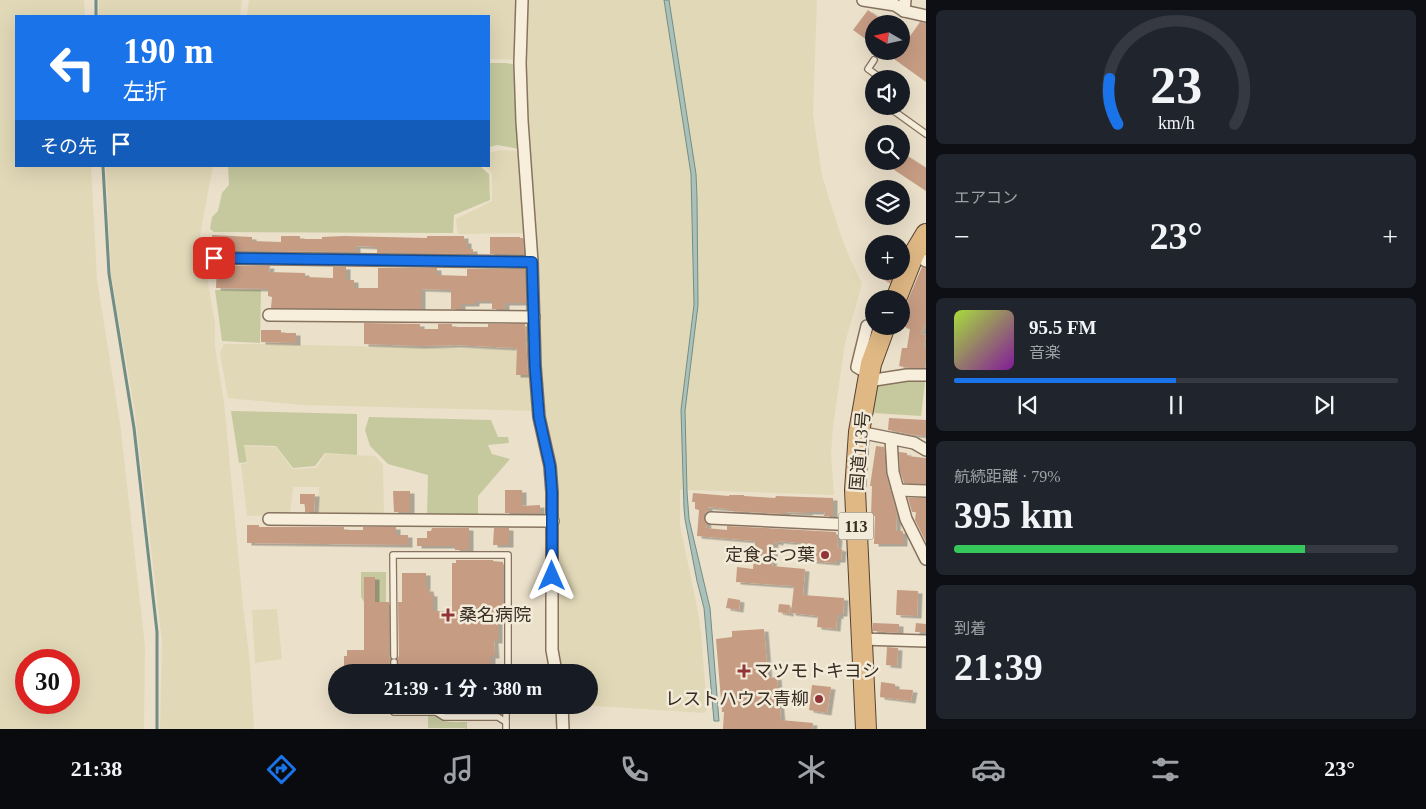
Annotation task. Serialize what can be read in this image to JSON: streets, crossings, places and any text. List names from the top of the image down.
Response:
{
  "streets": {
    "highway": ["国道113号", "113"]
  },
  "places": {
    "other": ["定食よつ葉", "レストハウス青柳"],
    "health": ["桑名病院", "マツモトキヨシ"]
  },
  "north": "left",
  "page": {
    "map_buttons": ["+", "−"],
    "turn": ["190 m", "左折"],
    "then": "その先",
    "tile": [
      "エアコン",
      ["航続距離 · 79%", "395 km"],
      ["到着", "21:39"]
    ],
    "heat": ["−", "23°", "+"],
    "song": ["95.5 FM", "音楽"],
    "limit": "30",
    "trip": "21:39 · 1 分 · 380 m",
    "tabs": ["21:38", "23°"],
    "gauge": ["23", "km/h"]
  }
}
